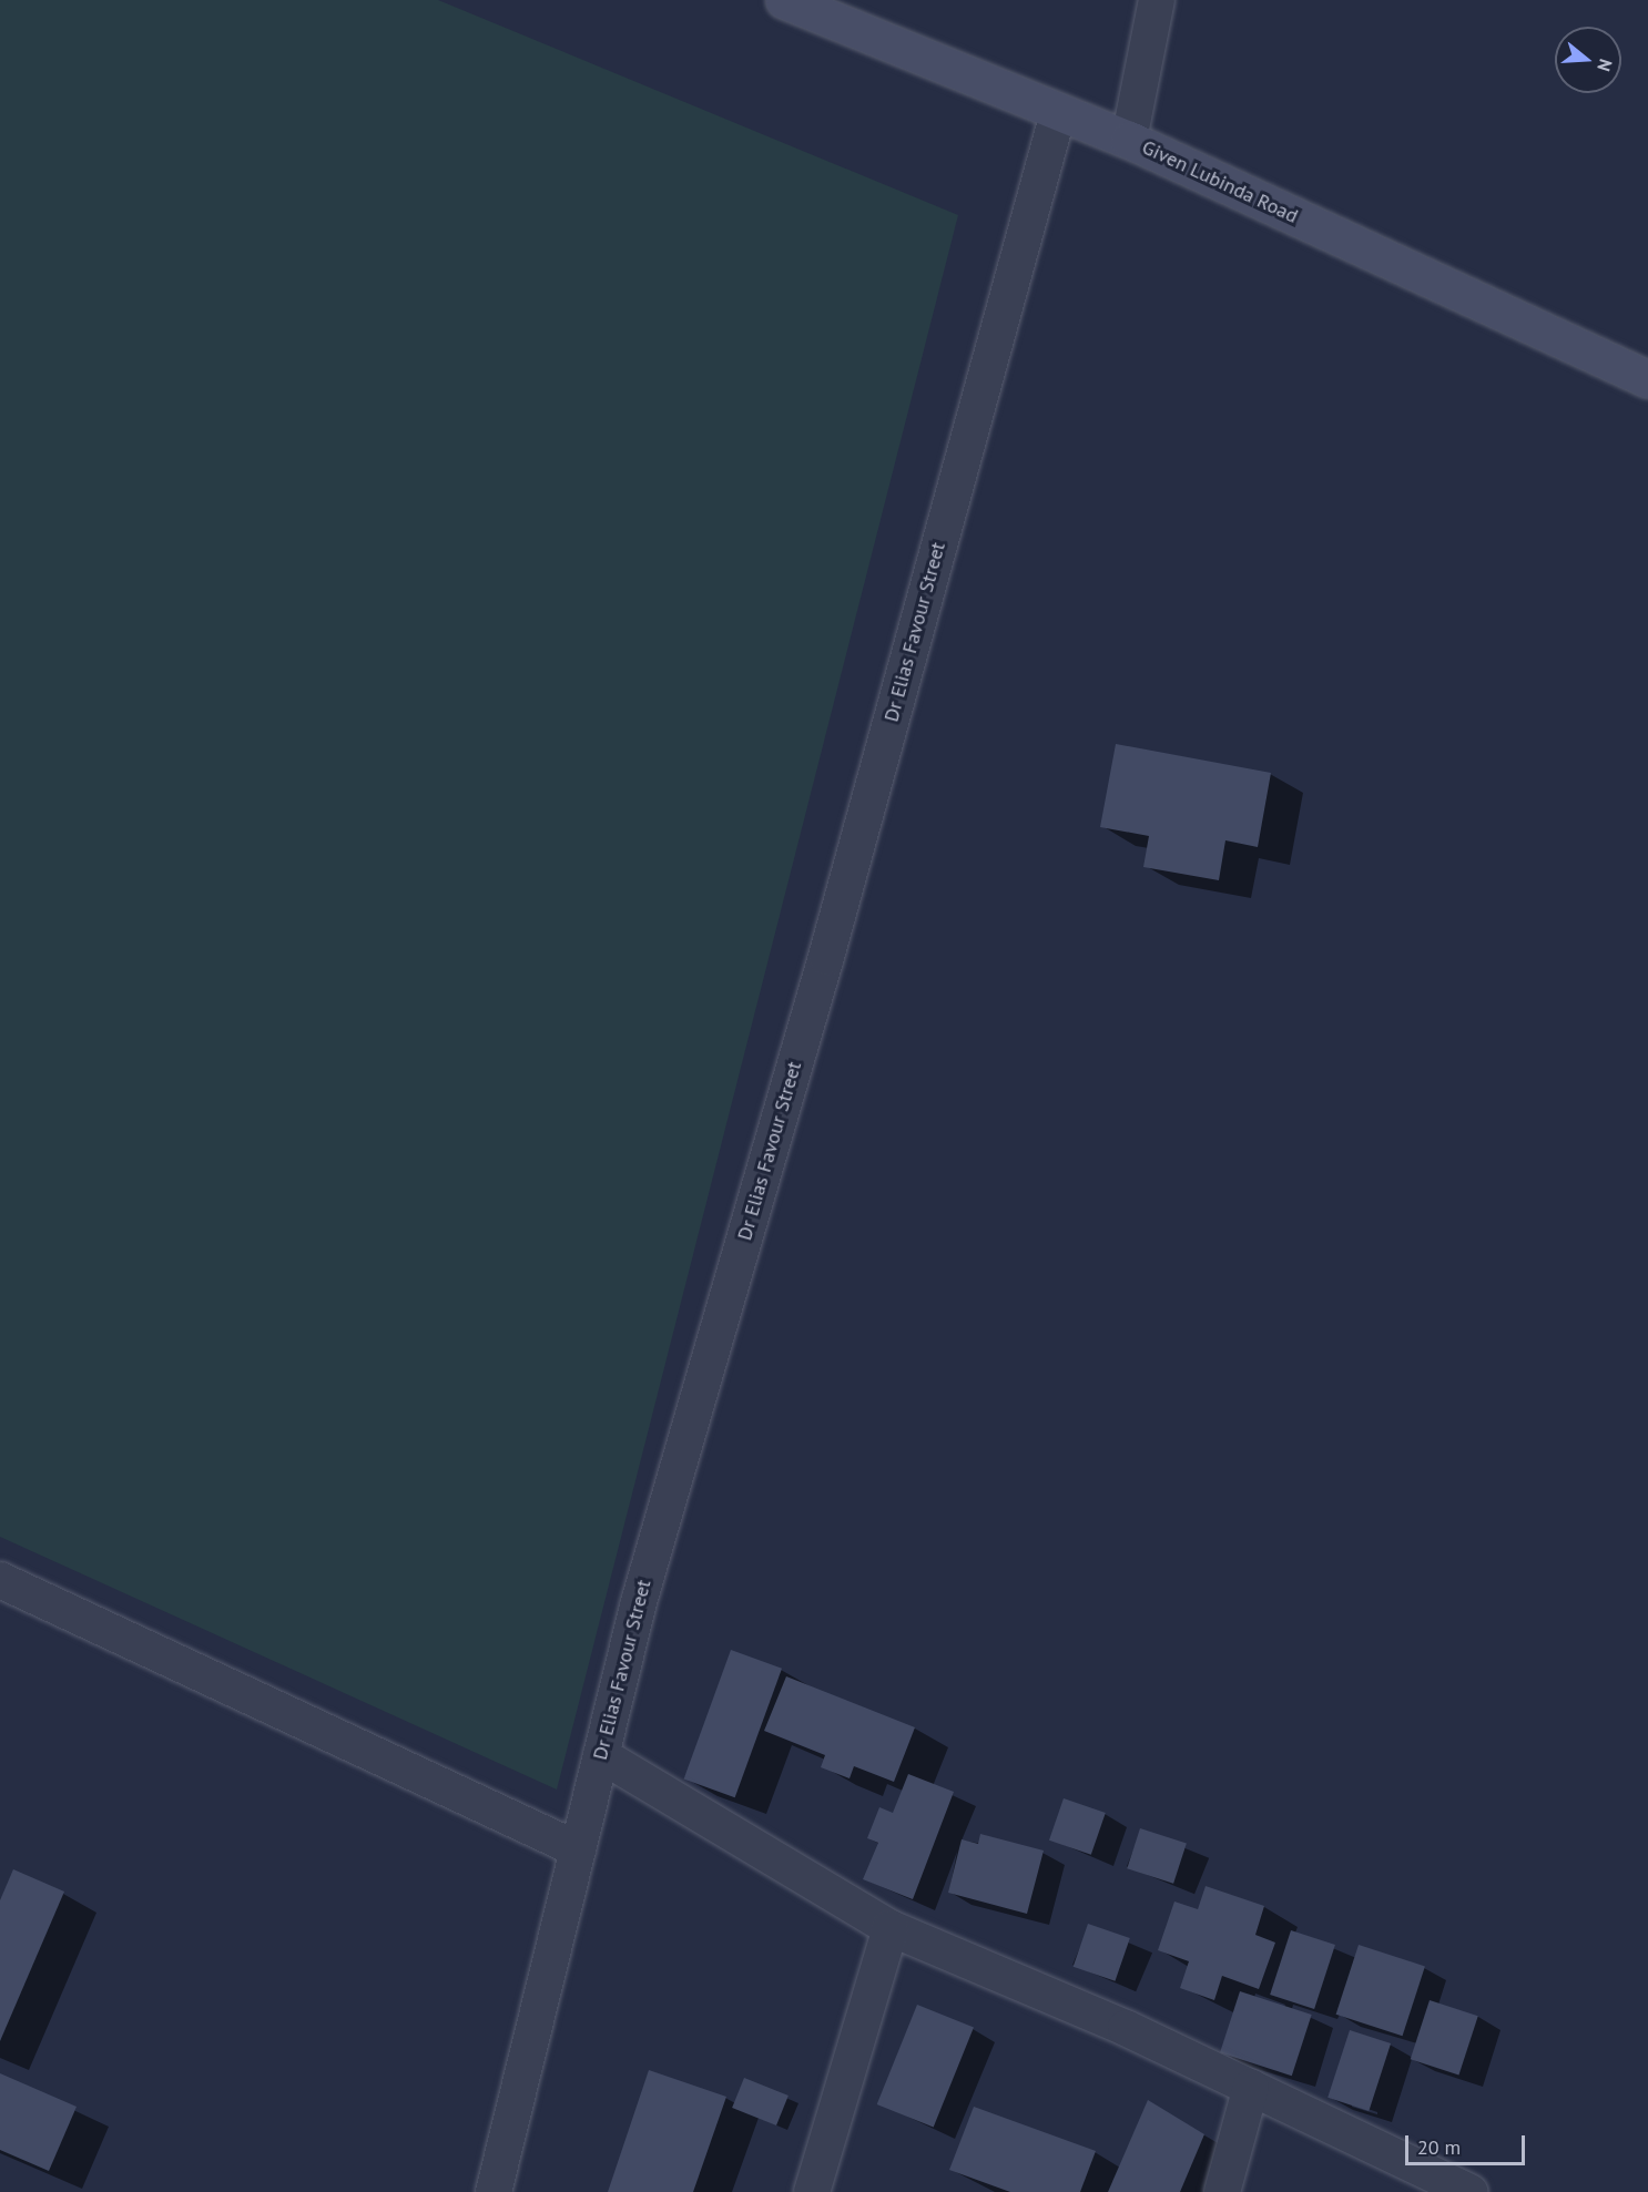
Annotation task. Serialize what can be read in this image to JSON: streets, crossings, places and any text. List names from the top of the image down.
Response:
{
  "streets": {
    "street": ["Given Lubinda Road", "Dr Elias Favour Street"]
  },
  "crossings": [
    ["Given Lubinda Road", "Dr Elias Favour Street"]
  ],
  "scale_bar": "20 m",
  "north": "right"
}
